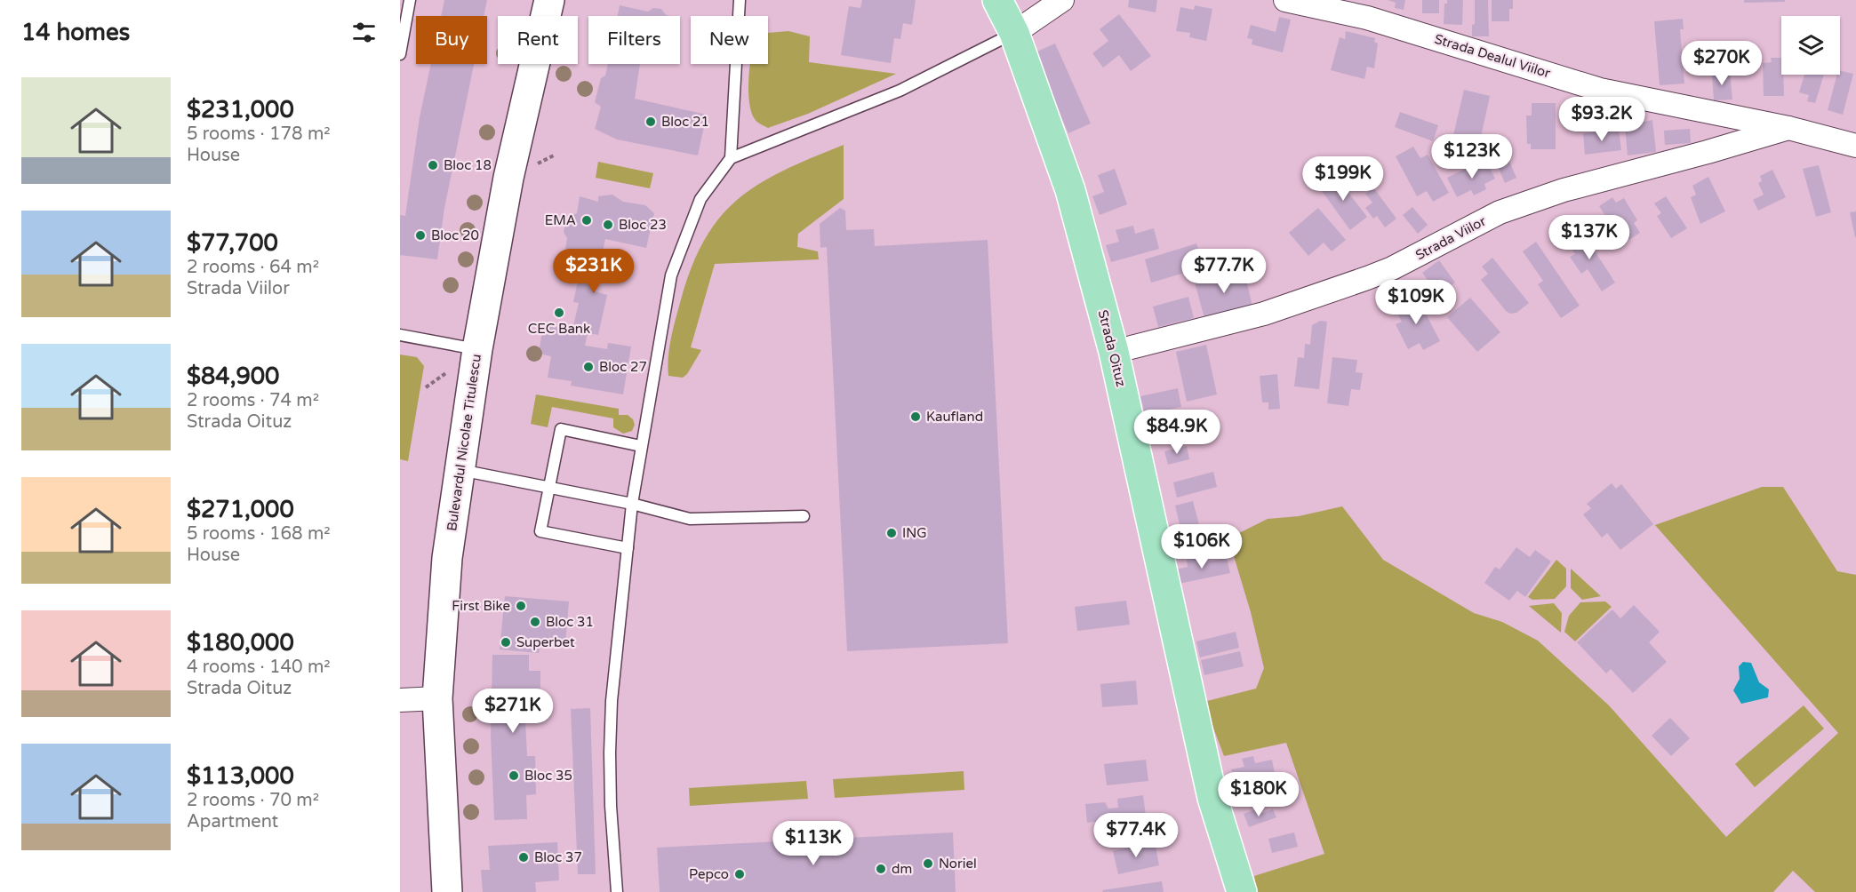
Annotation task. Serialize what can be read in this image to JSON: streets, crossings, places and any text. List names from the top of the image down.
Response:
{
  "streets": {
    "main road": ["Strada Oituz", "Bulevardul Nicolae Titulescu"],
    "street": ["Strada Dealul Viilor", "Strada Viilor"]
  },
  "crossings": [
    ["Strada Dealul Viilor", "Strada Viilor"],
    ["Strada Viilor", "Strada Oituz"]
  ],
  "places": [
    "Bloc 21",
    "Bloc 18",
    "EMA",
    "Bloc 23",
    "Bloc 20",
    "CEC Bank",
    "Bloc 27",
    "Kaufland",
    "ING",
    "First Bike",
    "Bloc 31",
    "Superbet",
    "Bloc 35",
    "Bloc 37",
    "Noriel",
    "dm",
    "Pepco"
  ],
  "page": {
    "heading": "14 homes",
    "chip": [
      "Buy",
      "Rent",
      "Filters",
      "New"
    ],
    "price": [
      "$270K",
      "$93.2K",
      "$123K",
      "$199K",
      "$137K",
      "$231K",
      "$77.7K",
      "$109K",
      "$84.9K",
      "$106K",
      "$271K",
      "$180K",
      "$77.4K",
      "$113K"
    ],
    "list": [
      {
        "name": "$231,000",
        "note": "5 rooms · 178 m² · House"
      },
      {
        "name": "$77,700",
        "note": "2 rooms · 64 m² · Strada Viilor"
      },
      {
        "name": "$84,900",
        "note": "2 rooms · 74 m² · Strada Oituz"
      },
      {
        "name": "$271,000",
        "note": "5 rooms · 168 m² · House"
      },
      {
        "name": "$180,000",
        "note": "4 rooms · 140 m² · Strada Oituz"
      },
      {
        "name": "$113,000",
        "note": "2 rooms · 70 m² · Apartment"
      }
    ]
  }
}
